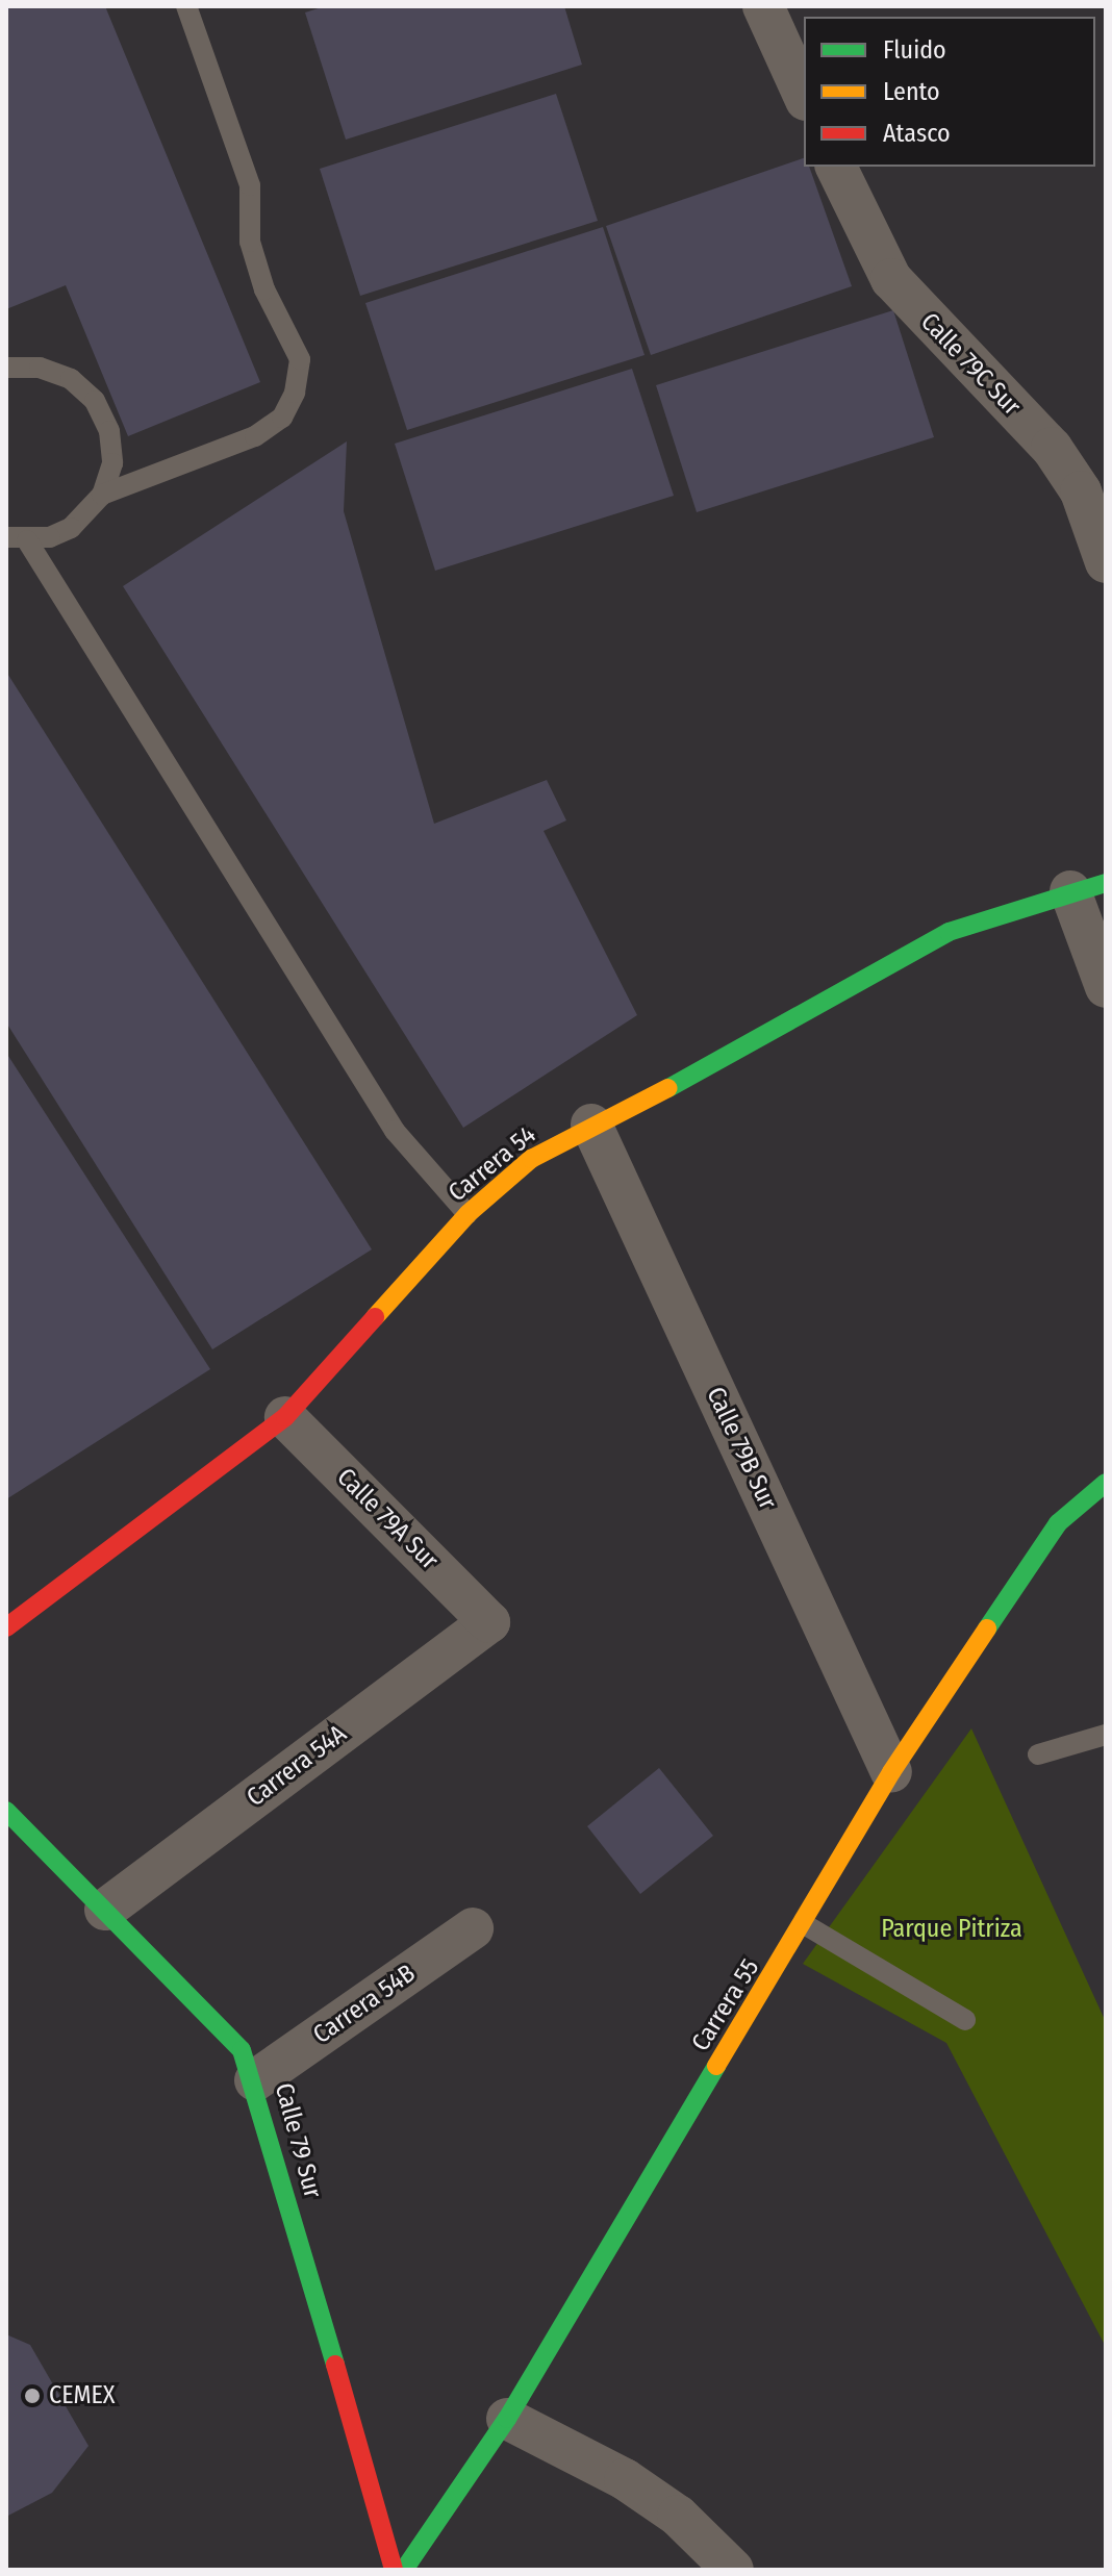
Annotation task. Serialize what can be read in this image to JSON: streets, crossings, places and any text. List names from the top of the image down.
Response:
{
  "streets": {
    "street": [
      "Calle 79C Sur",
      "Carrera 54",
      "Calle 79B Sur",
      "Calle 79A Sur",
      "Carrera 54A",
      "Carrera 54B",
      "Carrera 55",
      "Calle 79 Sur"
    ]
  },
  "crossings": [
    ["Carrera 54", "Calle 79B Sur"],
    ["Carrera 54", "Calle 79A Sur"],
    ["Calle 79B Sur", "Carrera 55"],
    ["Calle 79A Sur", "Carrera 54A"],
    ["Carrera 54A", "Calle 79 Sur"],
    ["Carrera 54B", "Calle 79 Sur"]
  ],
  "parks": ["Parque Pitriza"],
  "places": ["CEMEX"],
  "legend": ["Fluido", "Lento", "Atasco"]
}
